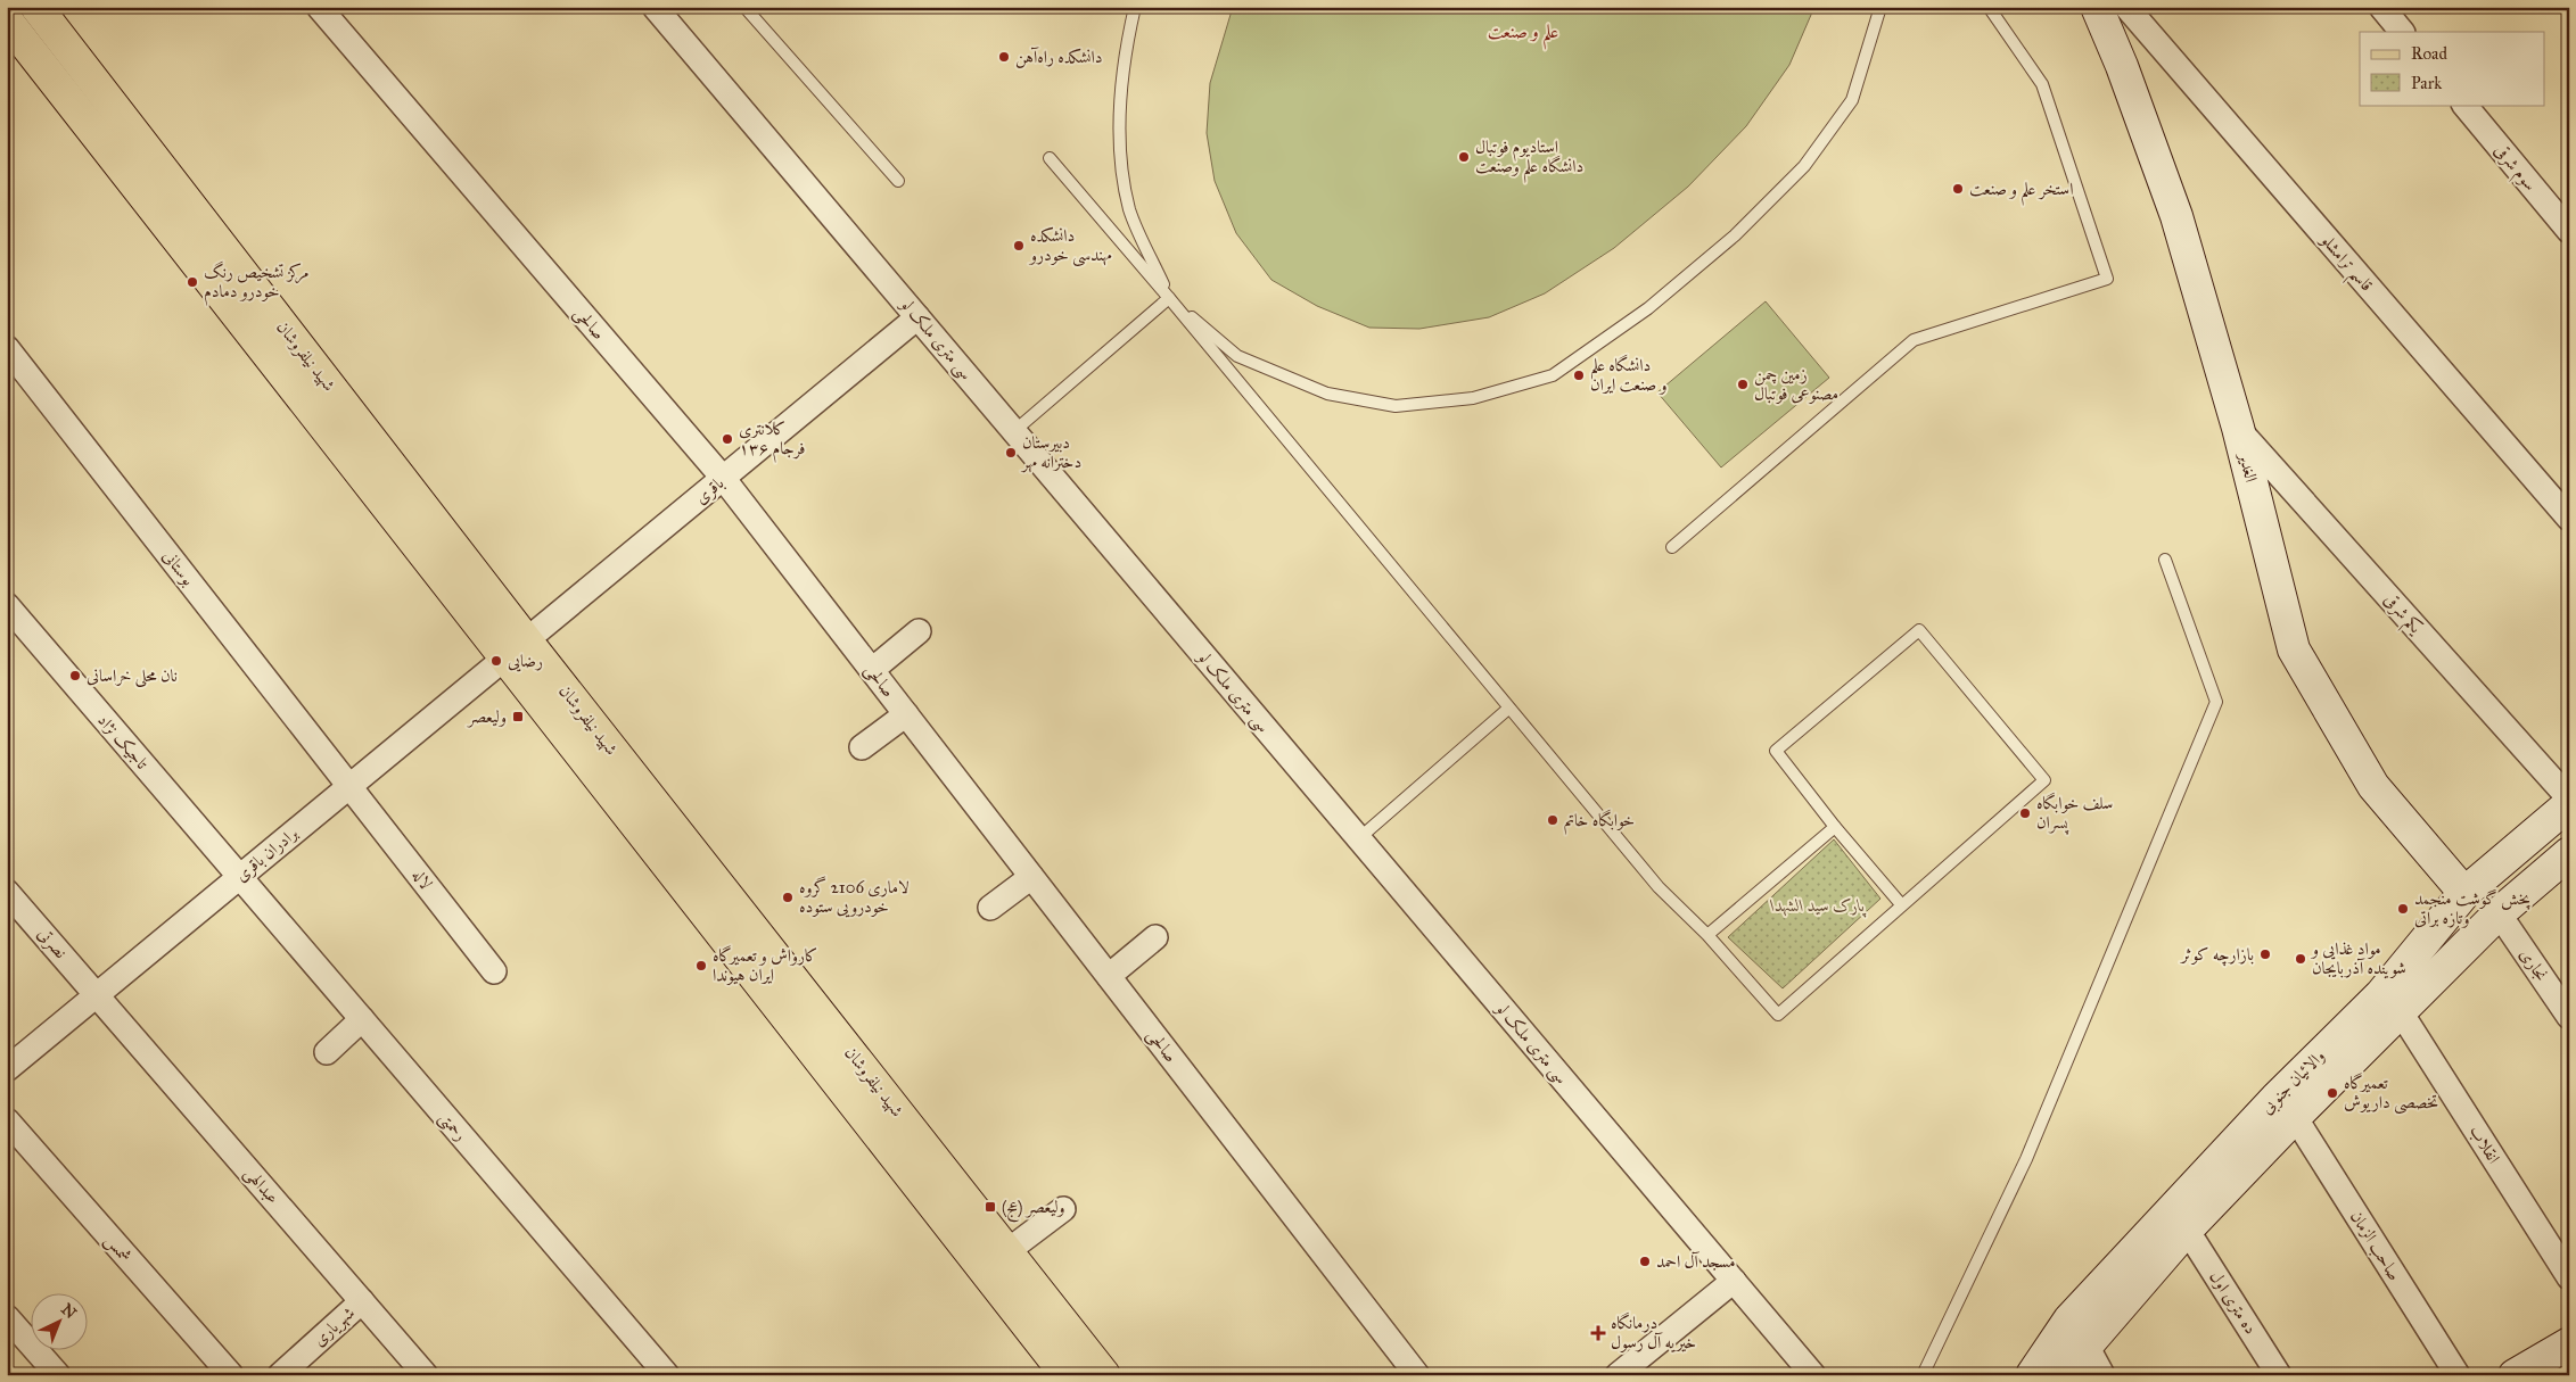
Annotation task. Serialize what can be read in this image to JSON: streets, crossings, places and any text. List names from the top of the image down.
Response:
{
  "streets": {
    "main road": ["شهید نیلفروشان", "الغدیر", "والائیان جنوبی"],
    "street": [
      "سوم شرقی",
      "قاسم ترامشلو",
      "صالحی",
      "سی متری ملک لو",
      "باقری",
      "بوستانی",
      "یکم شرقی",
      "تاجیک نژاد",
      "برادران باقری",
      "لاله",
      "نصرتی",
      "نجاری",
      "رحمتی",
      "انقلاب",
      "عبدالهی",
      "صاحب الزمان",
      "شمس",
      "ده متری اول",
      "شهریاری"
    ]
  },
  "crossings": [
    ["صالحی", "باقری"],
    ["سی متری ملک لو", "باقری"],
    ["شهید نیلفروشان", "باقری"],
    ["شهید نیلفروشان", "برادران باقری"],
    ["الغدیر", "یکم شرقی"],
    ["الغدیر", "نجاری"],
    ["الغدیر", "والائیان جنوبی"],
    ["باقری", "برادران باقری"],
    ["بوستانی", "برادران باقری"],
    ["بوستانی", "لاله"],
    ["تاجیک نژاد", "برادران باقری"],
    ["تاجیک نژاد", "رحمتی"],
    ["برادران باقری", "لاله"],
    ["برادران باقری", "نصرتی"],
    ["برادران باقری", "رحمتی"],
    ["برادران باقری", "عبدالهی"],
    ["نصرتی", "عبدالهی"],
    ["نجاری", "والائیان جنوبی"],
    ["والائیان جنوبی", "انقلاب"],
    ["والائیان جنوبی", "صاحب الزمان"],
    ["والائیان جنوبی", "ده متری اول"],
    ["عبدالهی", "شهریاری"]
  ],
  "districts": ["علم و صنعت"],
  "parks": ["پارک سید الشهدا"],
  "places": {
    "other": [
      "دانشکده راه‌آهن",
      "استادیوم فوتبال دانشگاه علم وصنعت",
      "استخر علم و صنعت",
      "دانشکده مهندسی خودرو",
      "مرکز تشخیص رنگ خودرو دمادم",
      "دانشگاه علم و صنعت ایران",
      "زمین چمن مصنوعی فوتبال",
      "کلانتری ۱۳۶ فرجام",
      "دبیرستان دخترانه مهر",
      "رضایی",
      "نان محلی خراسانی",
      "سلف خوابگاه پسران",
      "خوابگاه خاتم",
      "لاماری 2106 گروه خودرویی ستوده",
      "پخش گوشت منجمد وتازه براتی",
      "بازارچه کوثر",
      "مواد غذایی و شوینده آذربایجان",
      "کارواش و تعمیرگاه ایران هیوندا",
      "تعمیرگاه تخصصی داریوش",
      "مسجد آل احمد"
    ],
    "transit": ["ولیعصر", "ولیعصر (عج)"],
    "health": ["درمانگاه خیریه آل رسول"]
  },
  "legend": ["Road", "Park"],
  "north": "top right"
}
